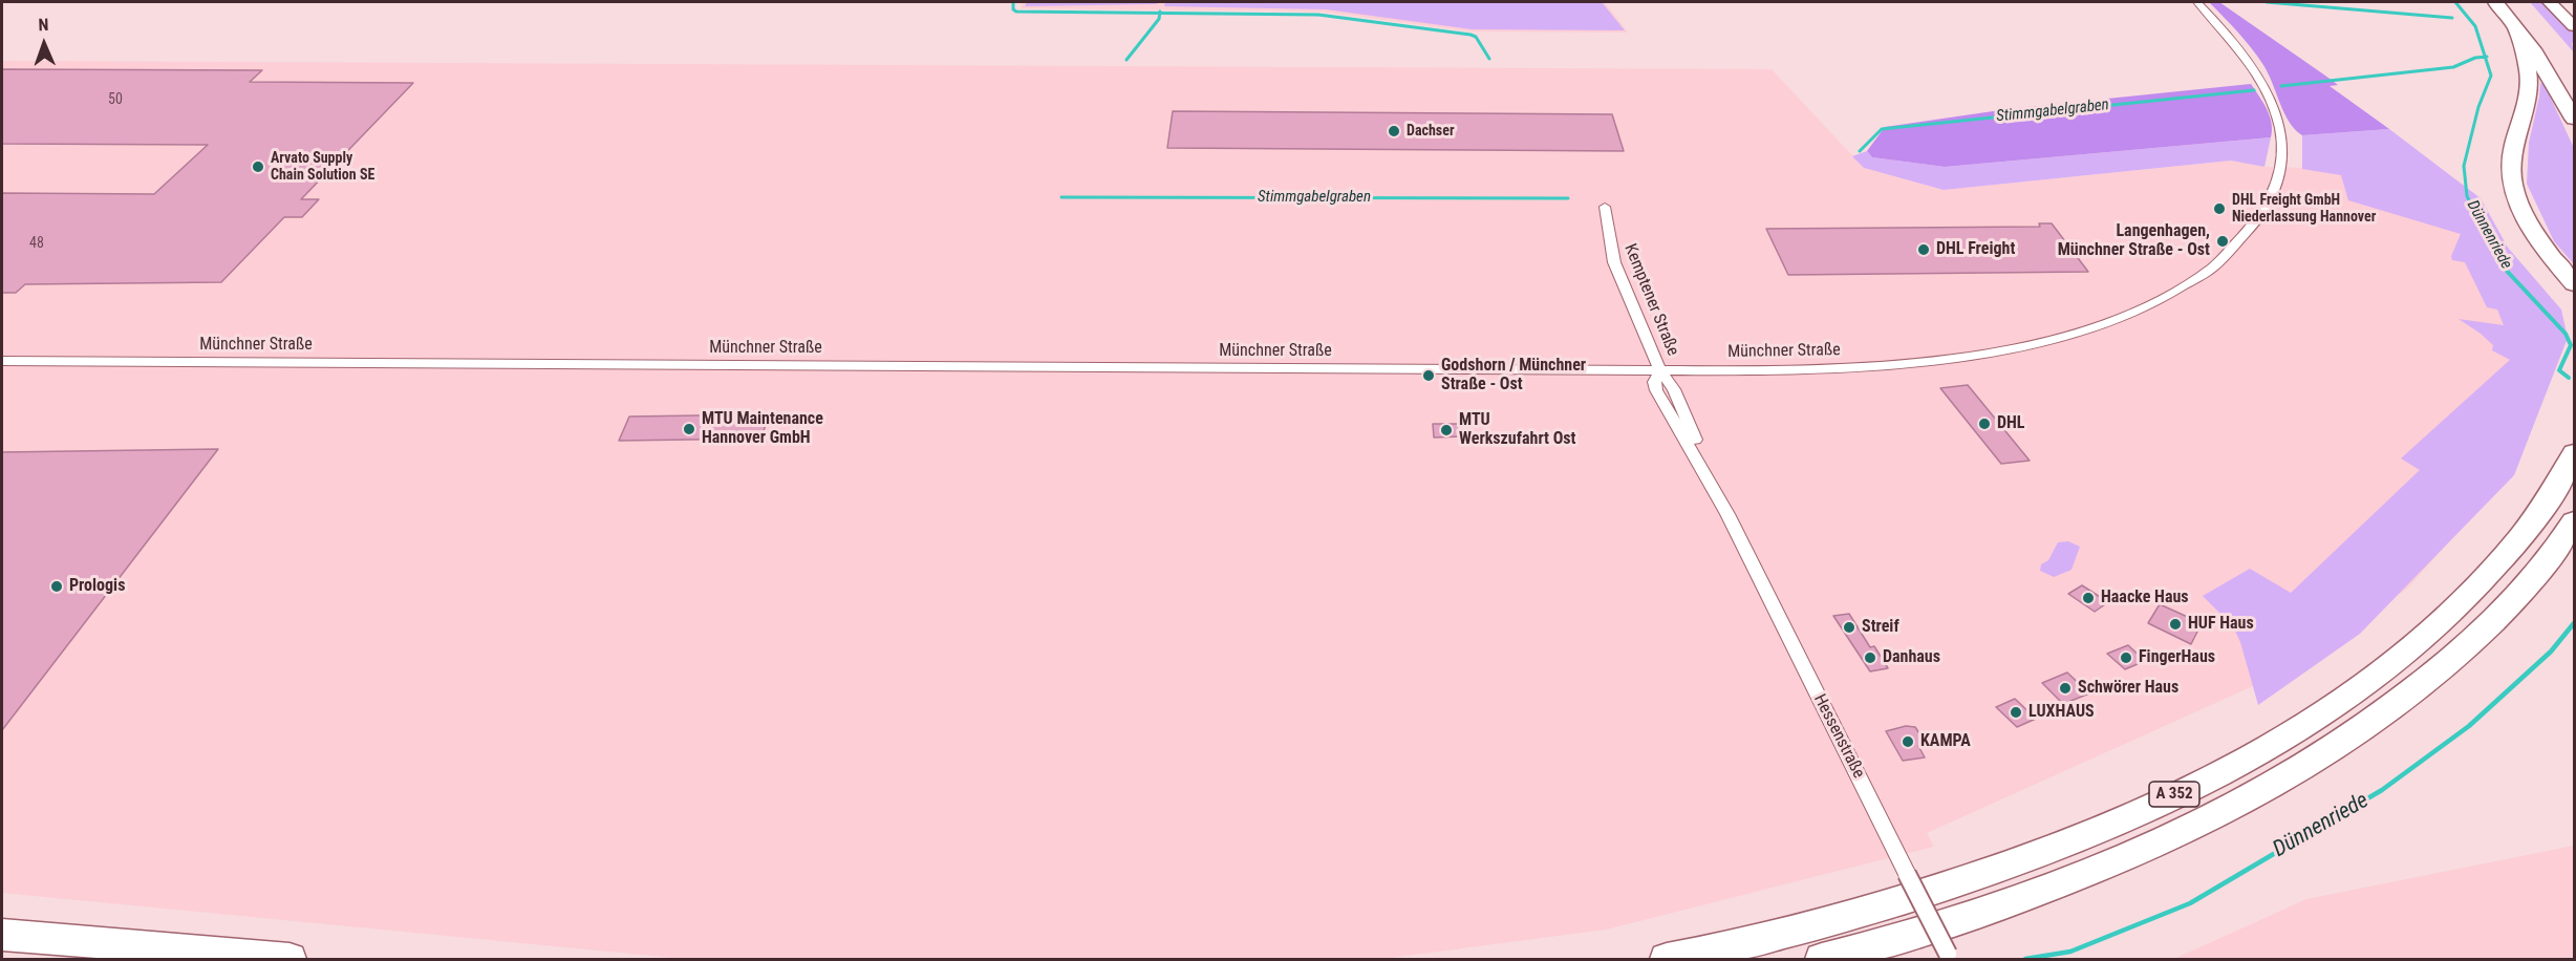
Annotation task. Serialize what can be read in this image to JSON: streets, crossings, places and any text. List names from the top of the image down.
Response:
{
  "streets": {
    "highway": ["A 352"],
    "street": ["Kemptener Straße", "Münchner Straße", "Hessenstraße"]
  },
  "crossings": [
    ["Kemptener Straße", "Münchner Straße"],
    ["Kemptener Straße", "Hessenstraße"],
    ["Münchner Straße", "Hessenstraße"]
  ],
  "water": ["Stimmgabelgraben", "Dünnenriede"],
  "places": [
    "Dachser",
    "Arvato Supply Chain Solution SE",
    "DHL Freight GmbH Niederlassung Hannover",
    "Langenhagen, Münchner Straße - Ost",
    "DHL Freight",
    "Godshorn / Münchner Straße - Ost",
    "DHL",
    "MTU Maintenance Hannover GmbH",
    "MTU Werkszufahrt Ost",
    "Prologis",
    "Haacke Haus",
    "HUF Haus",
    "Streif",
    "Danhaus",
    "FingerHaus",
    "Schwörer Haus",
    "LUXHAUS",
    "KAMPA"
  ],
  "house_numbers": ["50", "48"],
  "north": "top"
}
